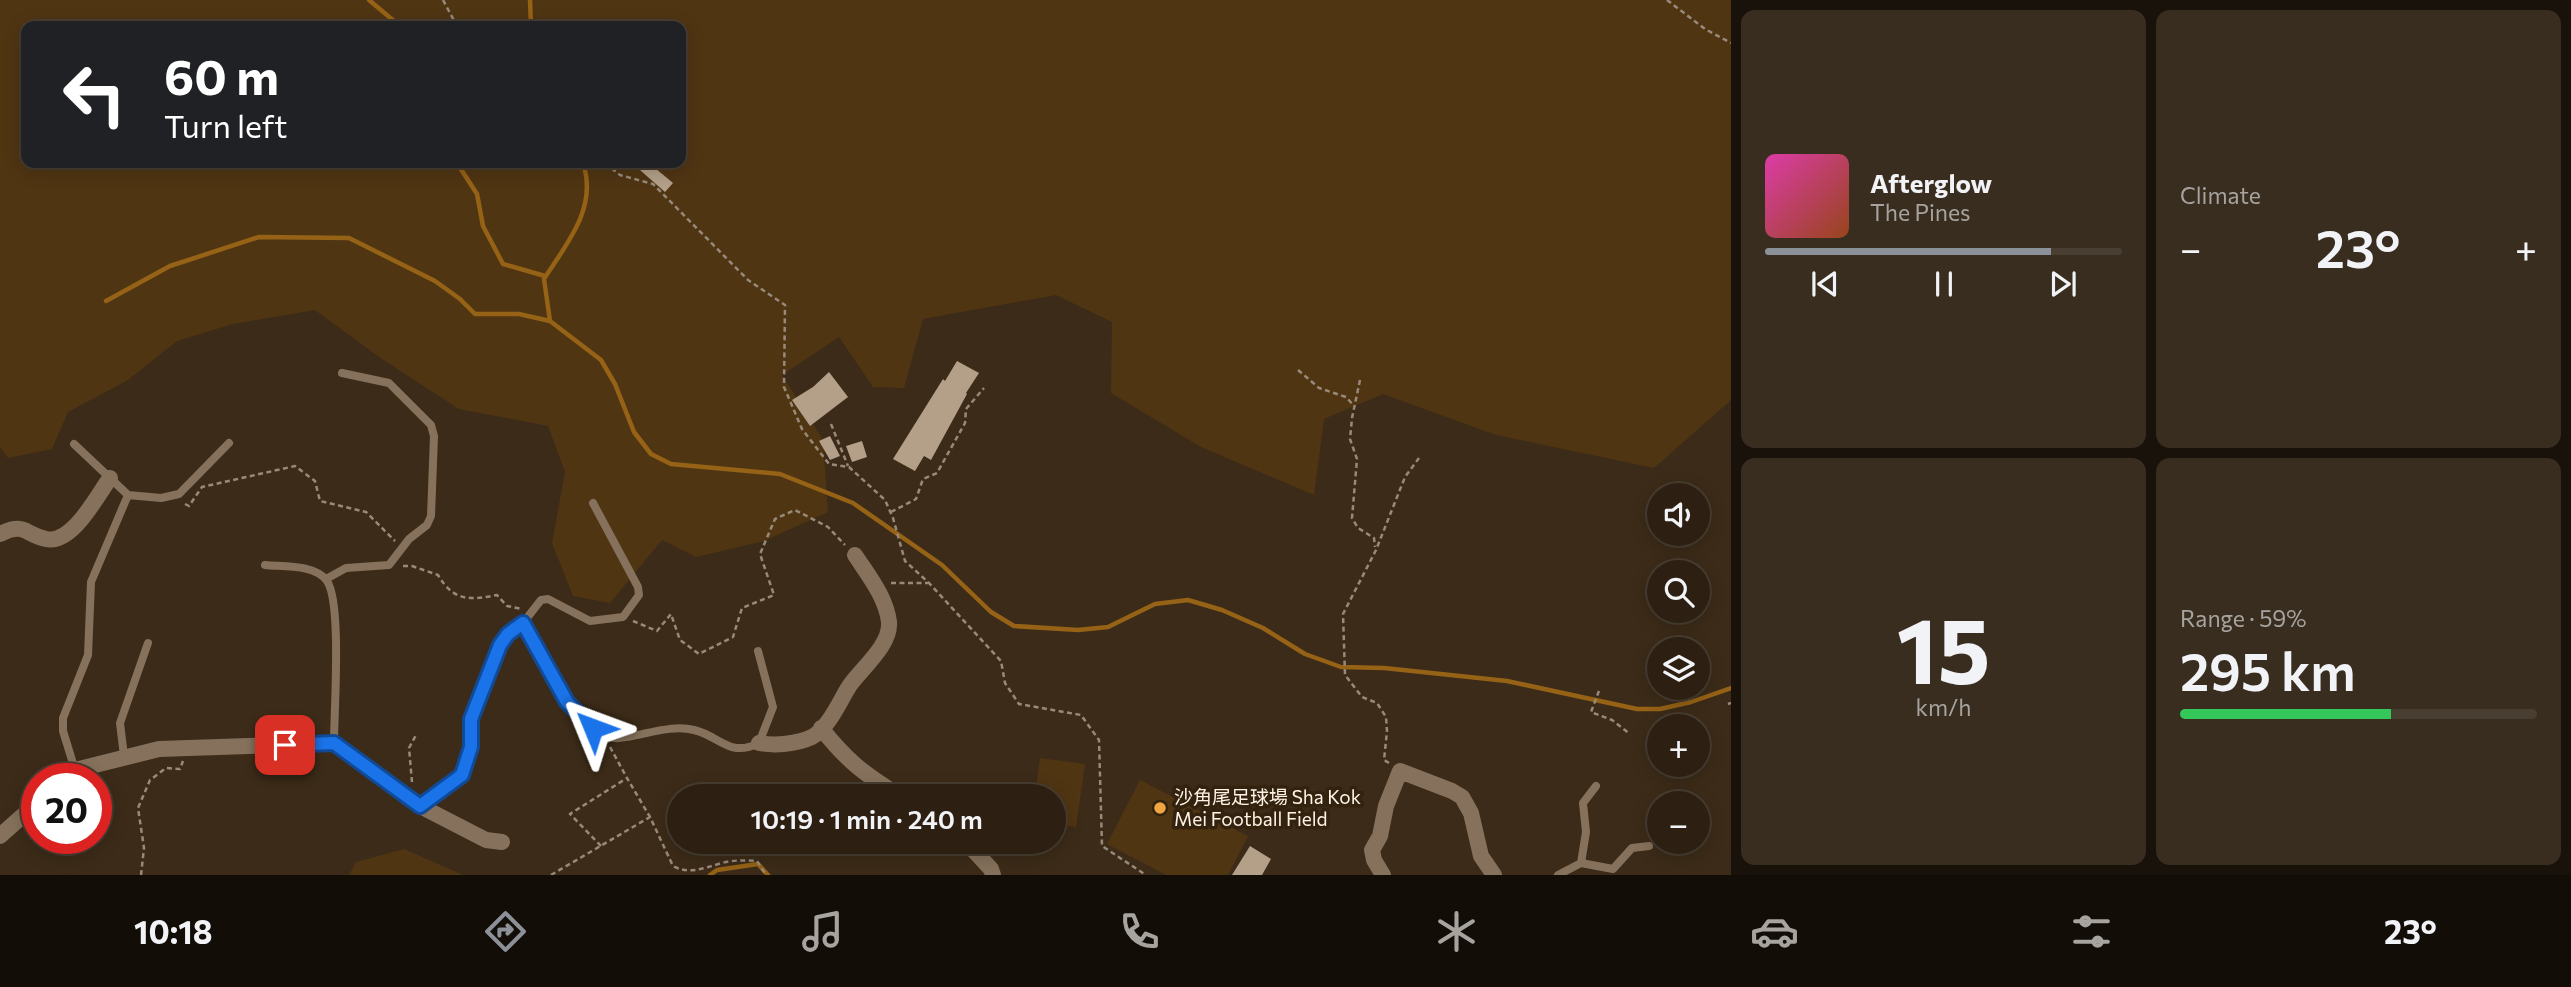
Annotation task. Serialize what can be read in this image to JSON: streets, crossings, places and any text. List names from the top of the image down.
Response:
{
  "places": ["沙角尾足球場 Sha Kok Mei Football Field"],
  "page": {
    "tile": [
      "Climate",
      ["15", "km/h"],
      ["Range · 59%", "295 km"]
    ],
    "turn": ["60 m", "Turn left"],
    "song": ["Afterglow", "The Pines"],
    "heat": ["−", "23°", "+"],
    "map_buttons": ["+", "−"],
    "limit": "20",
    "trip": "10:19 · 1 min · 240 m",
    "tabs": ["10:18", "23°"]
  }
}
